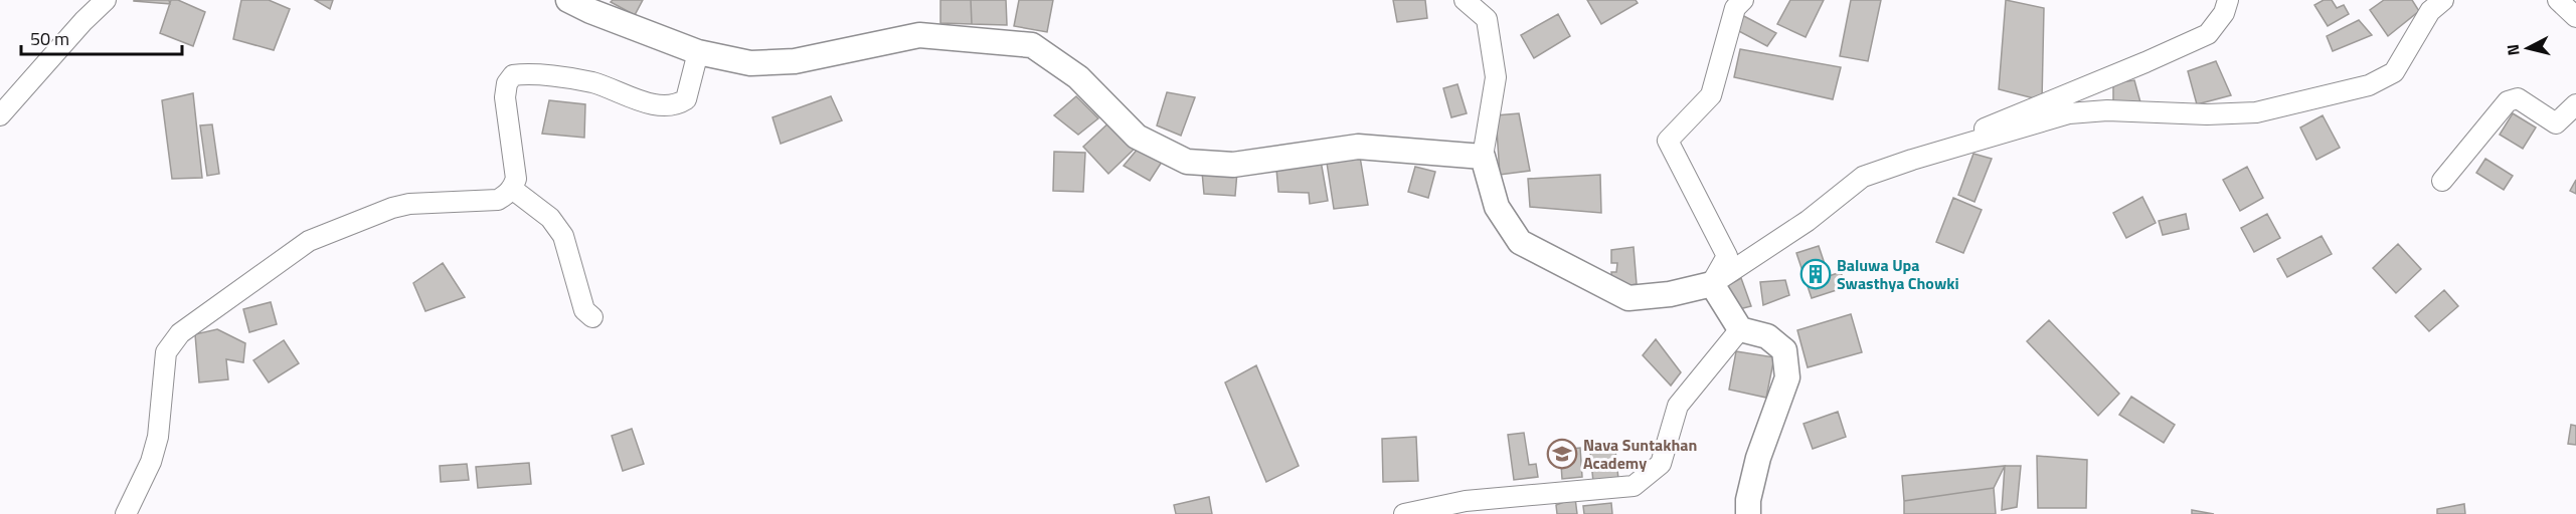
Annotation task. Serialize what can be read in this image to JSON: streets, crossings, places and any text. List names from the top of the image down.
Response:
{
  "places": {
    "building": ["Baluwa Upa Swasthya Chowki"],
    "school or university": ["Nava Suntakhan Academy"]
  },
  "scale_bar": "50 m",
  "north": "left"
}
